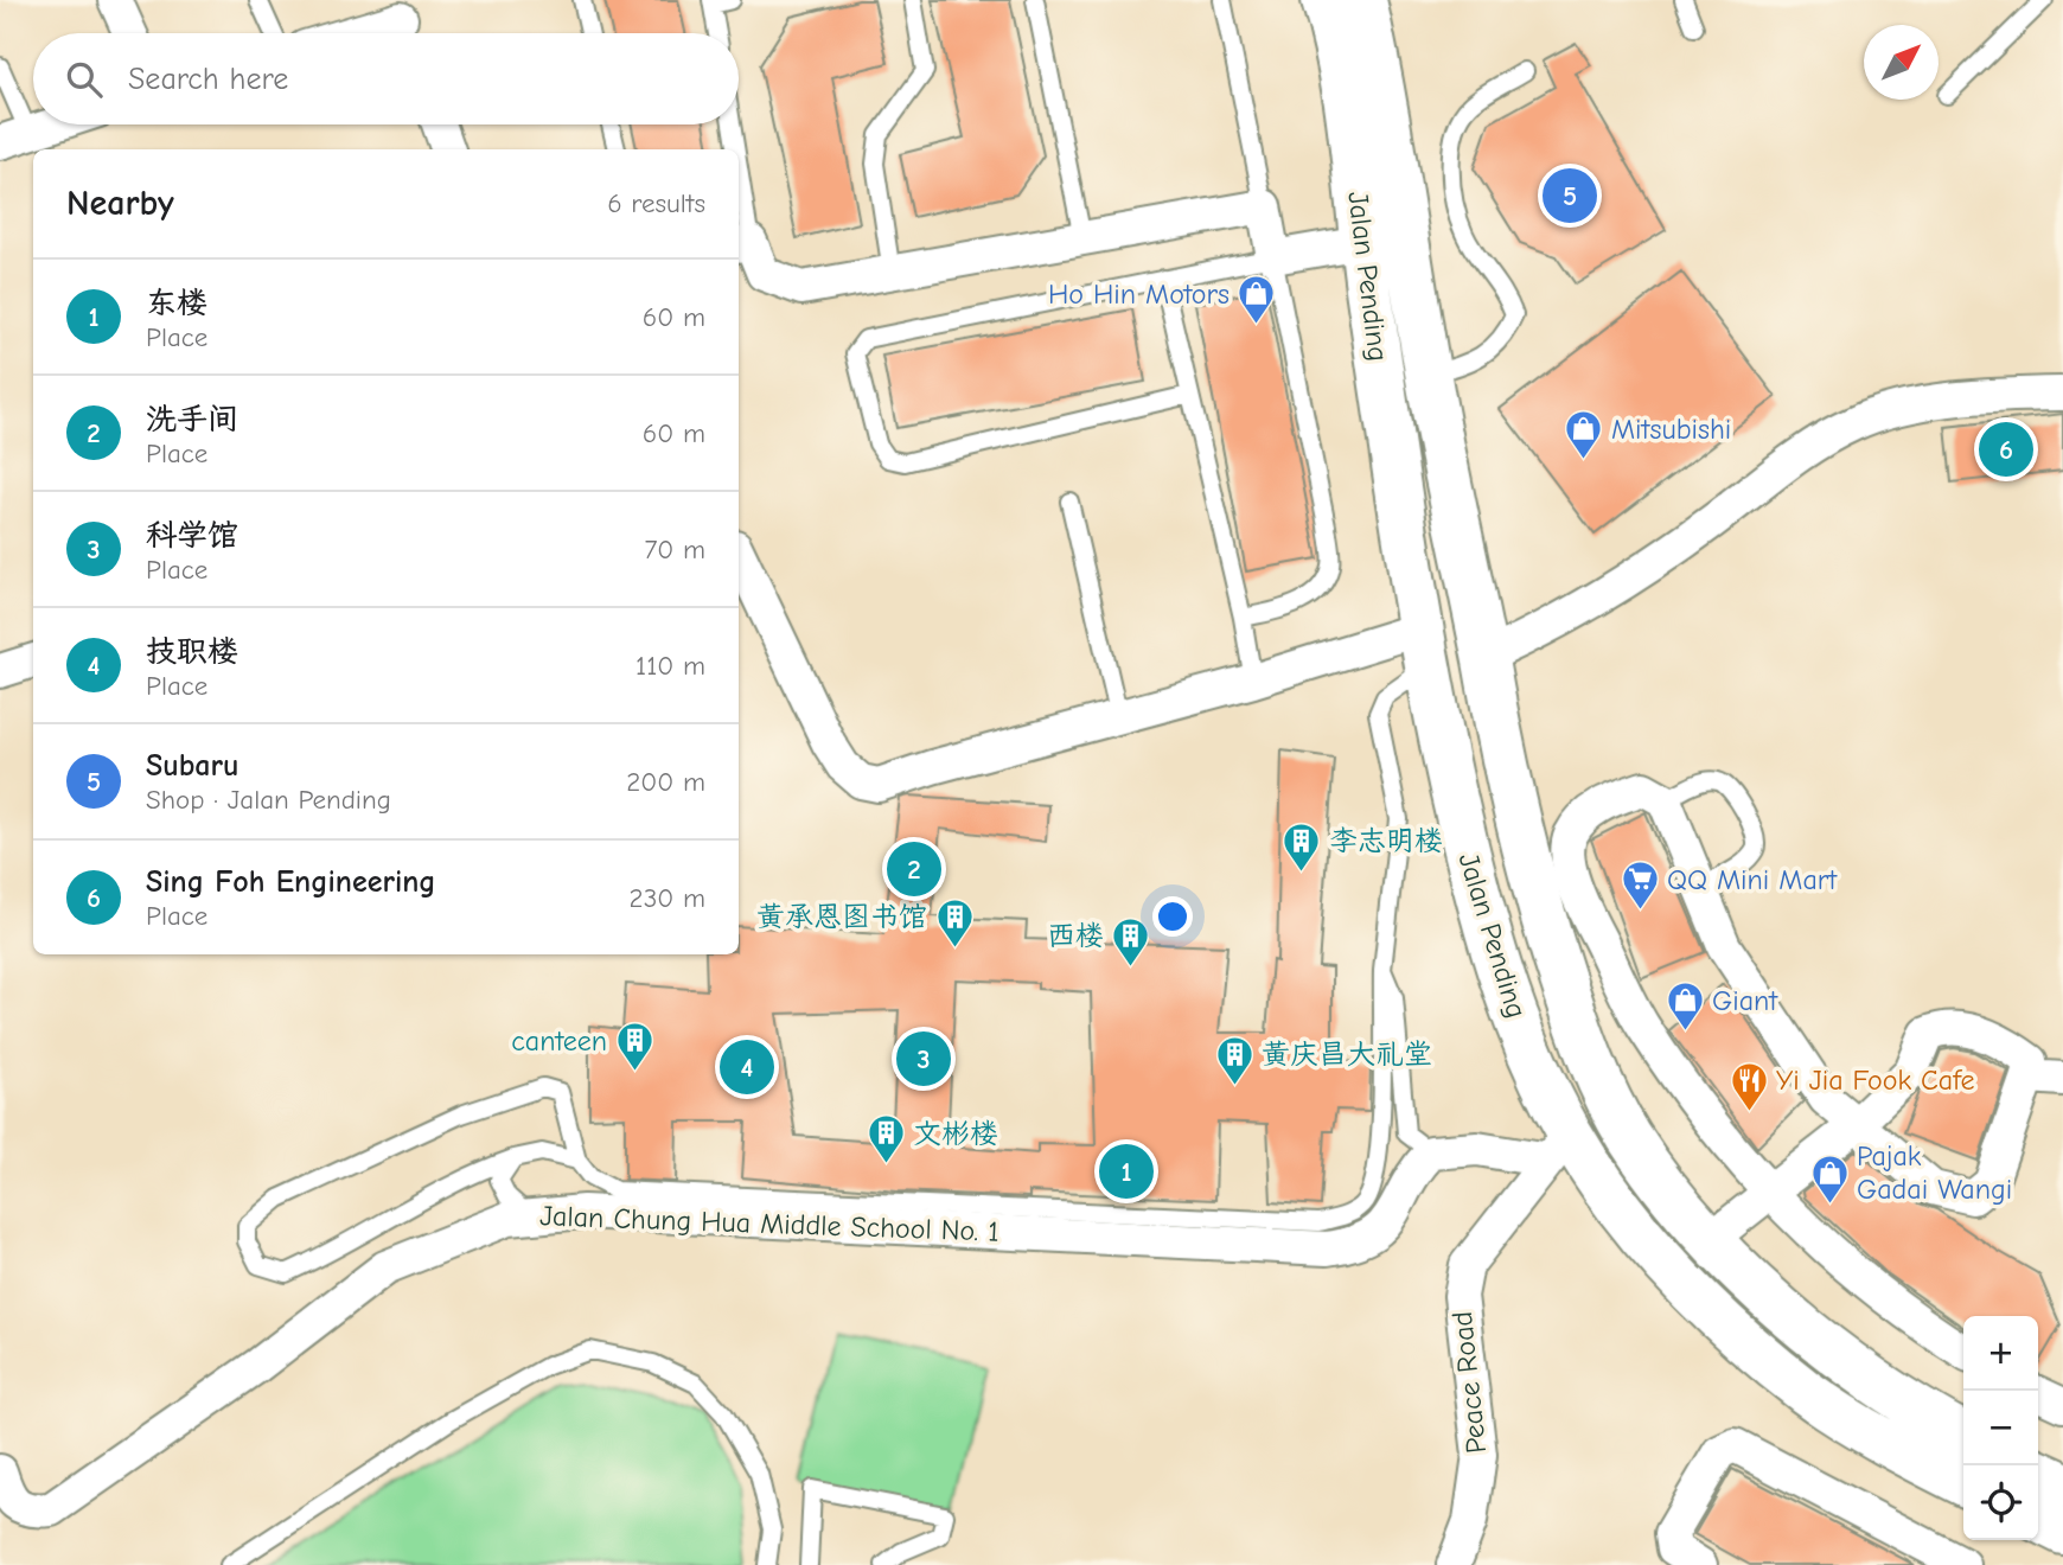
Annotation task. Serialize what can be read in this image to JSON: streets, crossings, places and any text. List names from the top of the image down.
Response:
{
  "streets": {
    "main road": ["Jalan Pending"],
    "street": ["Jalan Chung Hua Middle School No. 1", "Peace Road"]
  },
  "crossings": [
    ["Jalan Pending", "Peace Road"]
  ],
  "places": {
    "shop": [
      "Ho Hin Motors",
      "Mitsubishi",
      "Giant",
      "Pajak Gadai Wangi"
    ],
    "building": [
      "李志明楼",
      "黄承恩图书馆",
      "西楼",
      "canteen",
      "黄庆昌大礼堂",
      "文彬楼"
    ],
    "supermarket": ["QQ Mini Mart"],
    "restaurant": ["Yi Jia Fook Cafe"]
  },
  "north": "top right",
  "page": {
    "search": "Search here",
    "heading": ["Nearby", "6 results"],
    "pins": [
      "5",
      "6",
      "2",
      "3",
      "4",
      "1"
    ],
    "list": [
      {
        "mark": "1",
        "name": "东楼",
        "note": "Place",
        "value": "60 m"
      },
      {
        "mark": "2",
        "name": "洗手间",
        "note": "Place",
        "value": "60 m"
      },
      {
        "mark": "3",
        "name": "科学馆",
        "note": "Place",
        "value": "70 m"
      },
      {
        "mark": "4",
        "name": "技职楼",
        "note": "Place",
        "value": "110 m"
      },
      {
        "mark": "5",
        "name": "Subaru",
        "note": "Shop · Jalan Pending",
        "value": "200 m"
      },
      {
        "mark": "6",
        "name": "Sing Foh Engineering",
        "note": "Place",
        "value": "230 m"
      }
    ],
    "map_buttons": ["+", "−"]
  }
}
